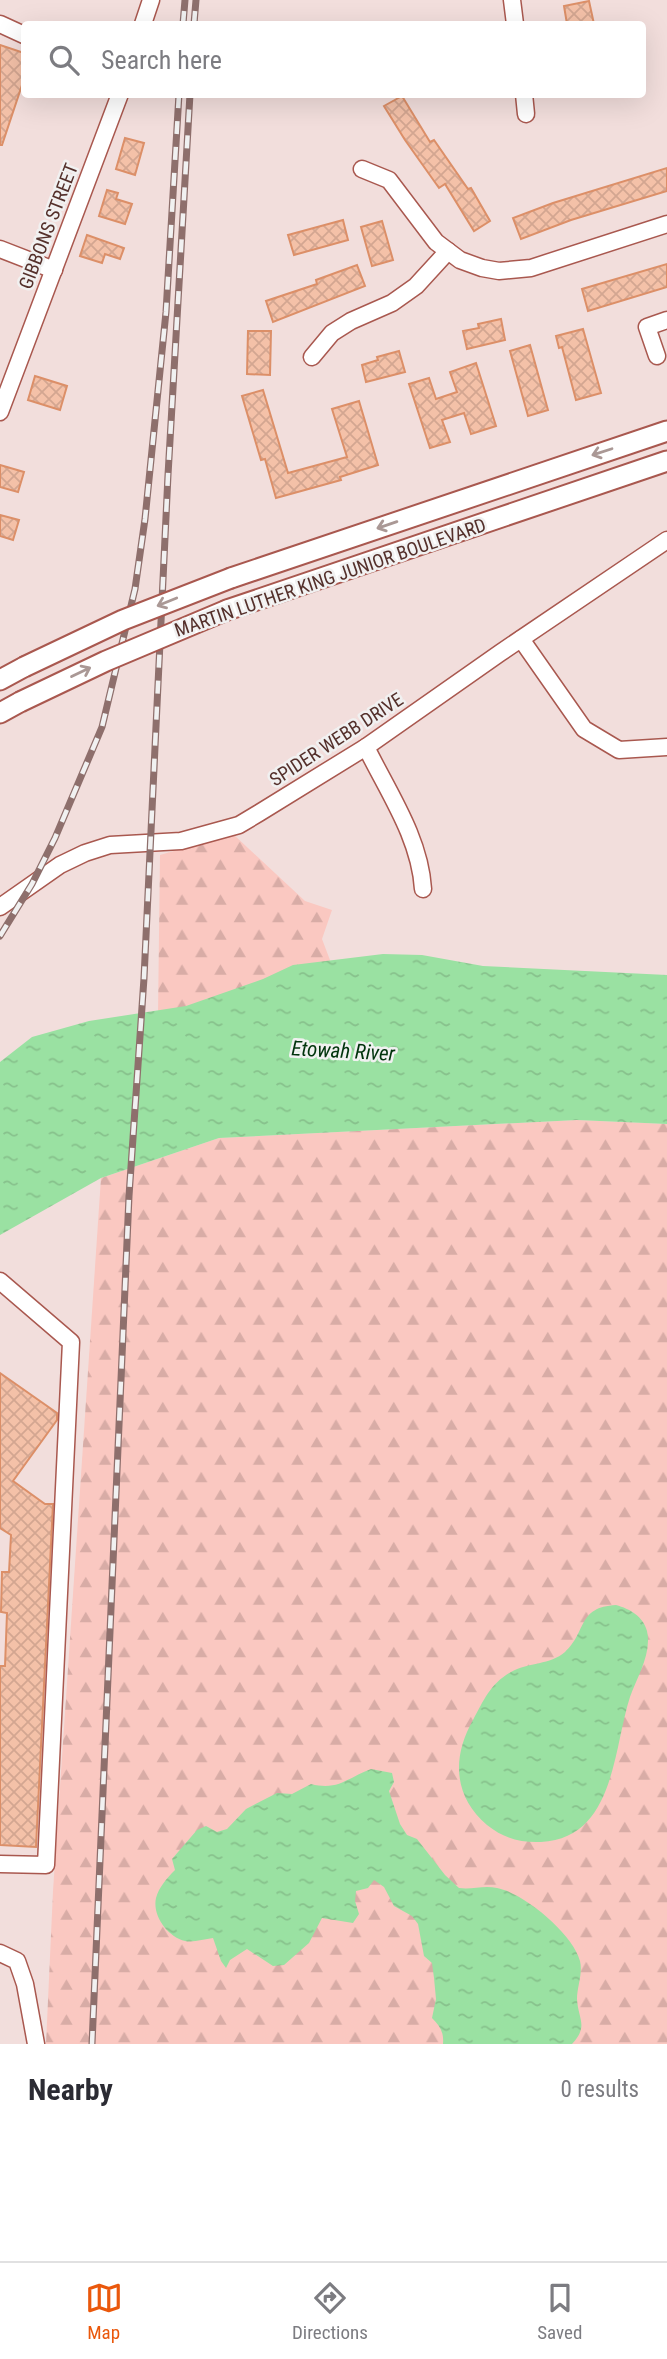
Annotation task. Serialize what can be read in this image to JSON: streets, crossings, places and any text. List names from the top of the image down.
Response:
{
  "streets": {
    "main road": ["MARTIN LUTHER KING JUNIOR BOULEVARD"],
    "street": ["GIBBONS STREET", "SPIDER WEBB DRIVE"]
  },
  "water": ["Etowah River"],
  "page": {
    "search": "Search here",
    "heading": ["Nearby", "0 results"],
    "nav": ["Map", "Directions", "Saved"]
  }
}
